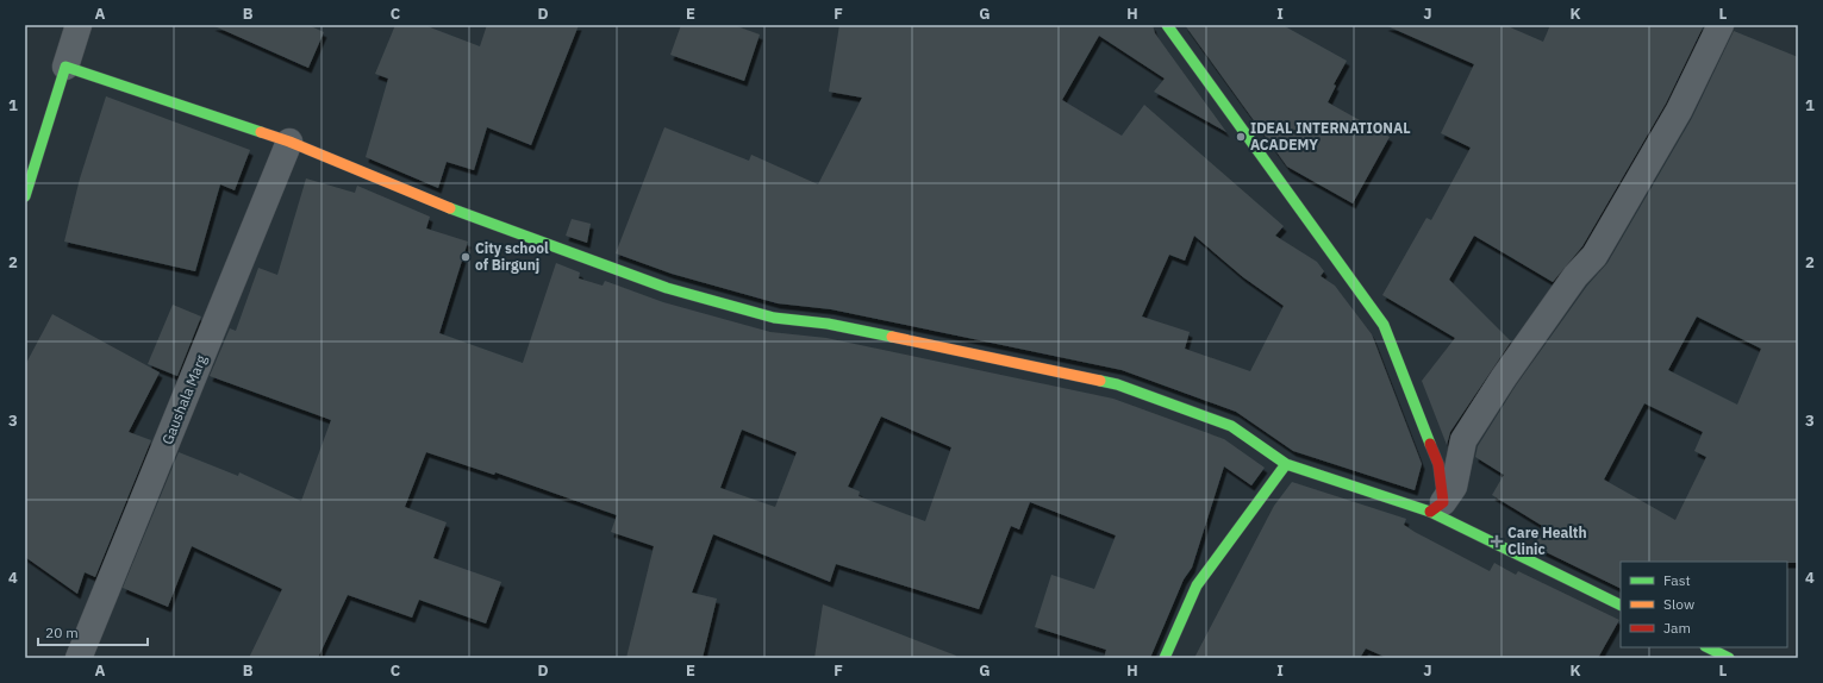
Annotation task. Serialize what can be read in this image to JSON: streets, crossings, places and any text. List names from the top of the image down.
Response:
{
  "streets": {
    "street": ["Gaushala Marg"]
  },
  "places": {
    "other": ["IDEAL INTERNATIONAL ACADEMY", "City school of Birgunj"],
    "health": ["Care Health Clinic"]
  },
  "legend": ["Fast", "Slow", "Jam"],
  "scale_bar": "20 m",
  "grid": {
    "columns": [
      "A",
      "B",
      "C",
      "D",
      "E",
      "F",
      "G",
      "H",
      "I",
      "J",
      "K",
      "L"
    ],
    "rows": [
      "1",
      "2",
      "3",
      "4"
    ]
  }
}
